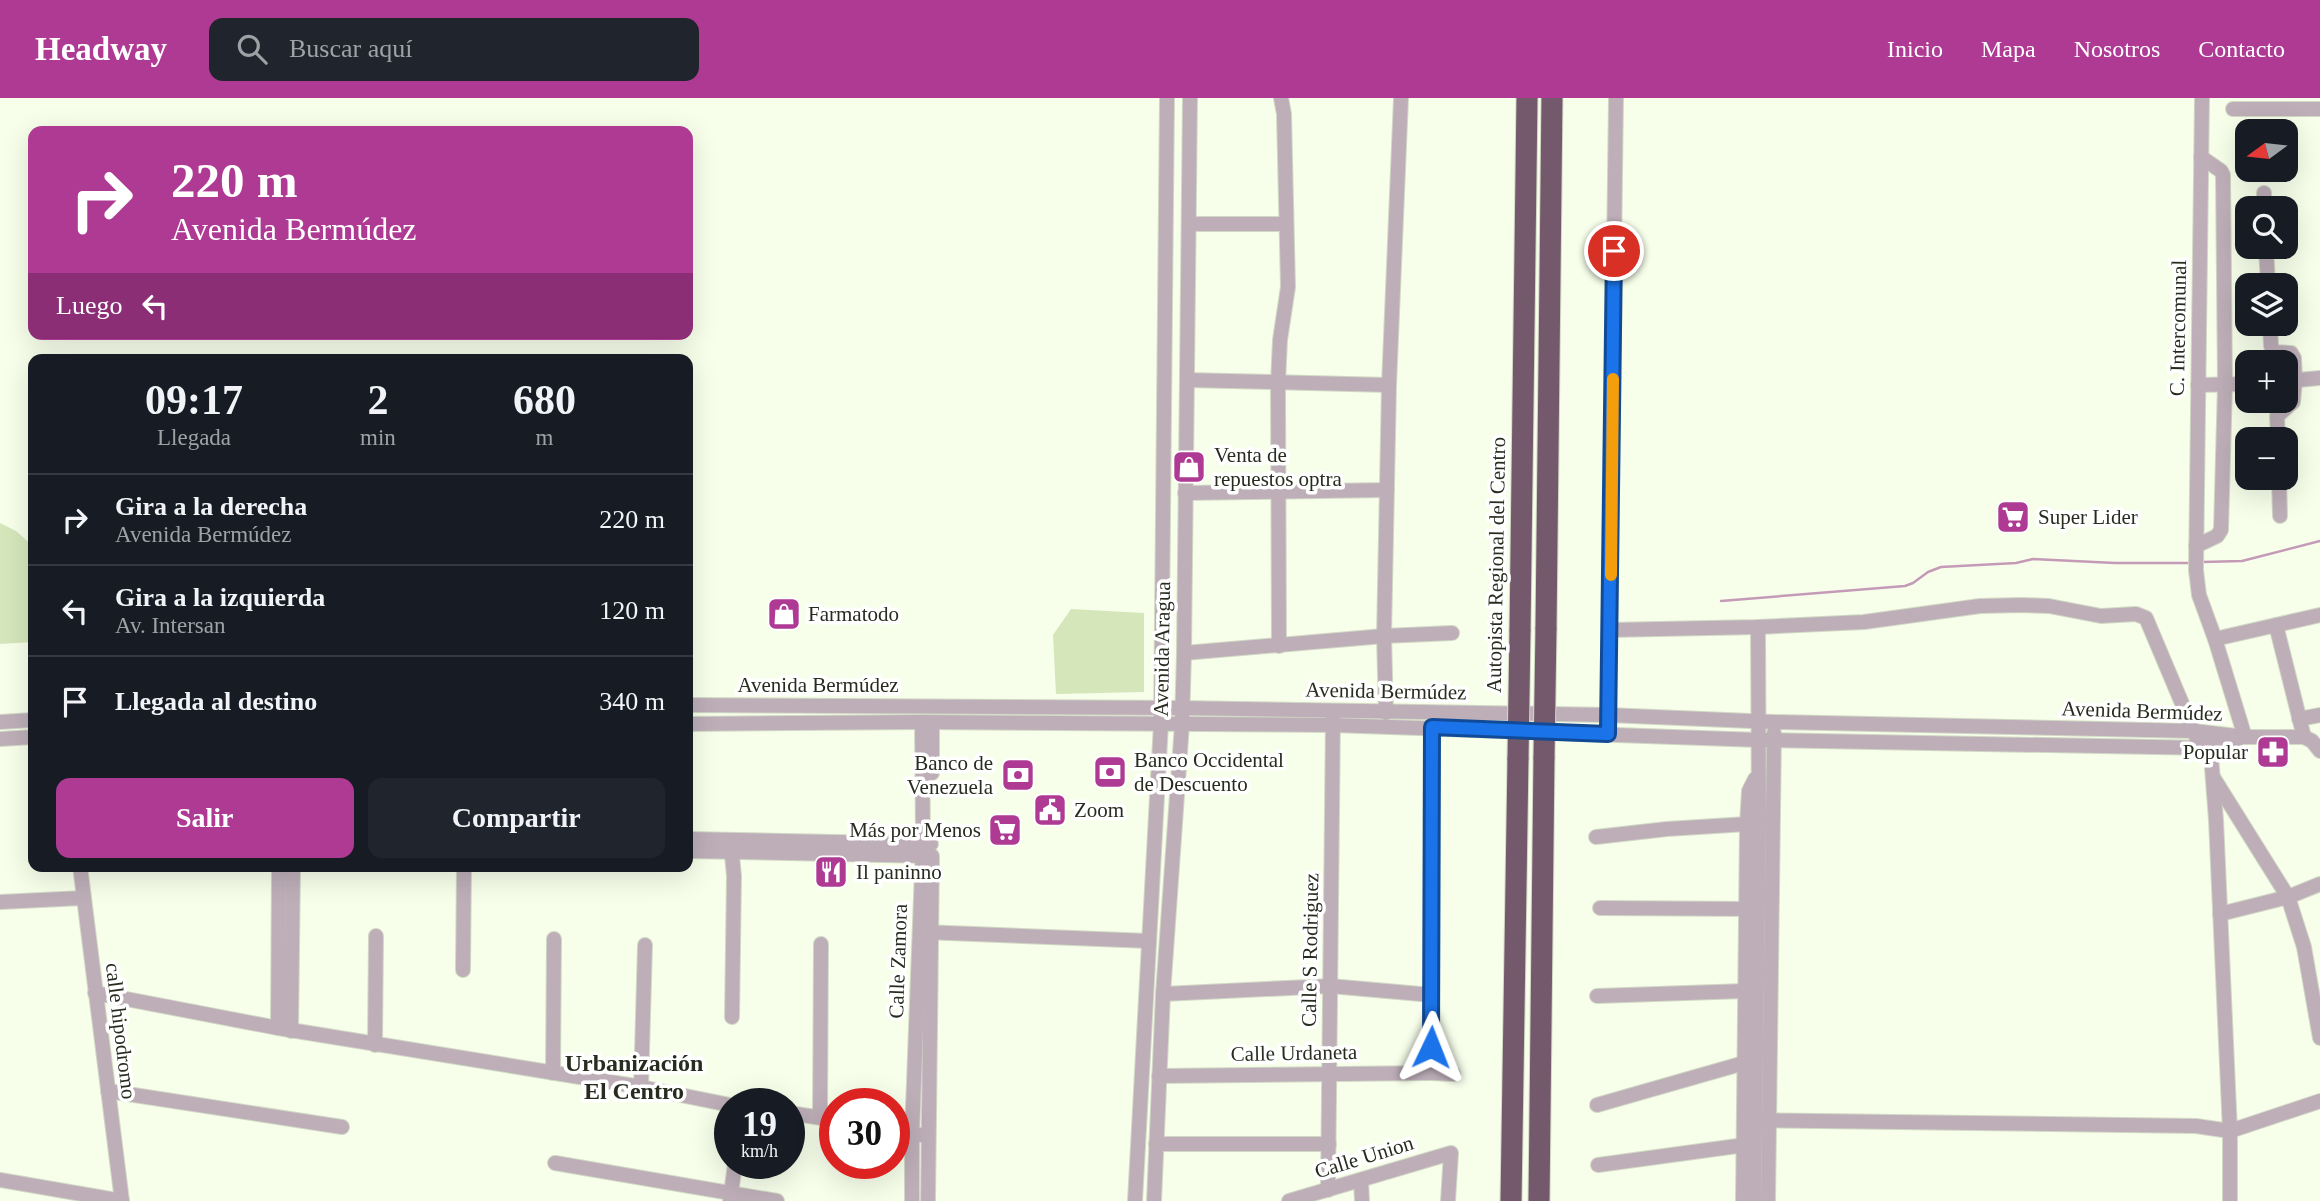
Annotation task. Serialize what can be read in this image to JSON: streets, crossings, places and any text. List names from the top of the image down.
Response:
{
  "streets": {
    "highway": ["Autopista Regional del Centro"],
    "street": [
      "C. Intercomunal",
      "Avenida Aragua",
      "Avenida Bermúdez",
      "Calle S Rodriguez",
      "Calle Zamora",
      "calle hipodromo",
      "Calle Urdaneta",
      "Calle Union"
    ]
  },
  "crossings": [
    ["C. Intercomunal", "Avenida Bermúdez"],
    ["Avenida Aragua", "Avenida Bermúdez"],
    ["Avenida Aragua", "Calle Urdaneta"],
    ["Avenida Bermúdez", "Calle S Rodriguez"],
    ["Avenida Bermúdez", "Calle Zamora"],
    ["Calle S Rodriguez", "Calle Urdaneta"],
    ["Calle S Rodriguez", "Calle Union"]
  ],
  "districts": ["Urbanización El Centro"],
  "places": {
    "shop": ["Venta de repuestos optra", "Farmatodo"],
    "supermarket": ["Super Lider", "Más por Menos"],
    "pharmacy": ["Popular"],
    "bank": ["Banco Occidental de Descuento", "Banco de Venezuela"],
    "public building": ["Zoom"],
    "restaurant": ["Il paninno"]
  },
  "north": "left",
  "page": {
    "header": "Headway",
    "search": "Buscar aquí",
    "nav": [
      "Inicio",
      "Mapa",
      "Nosotros",
      "Contacto"
    ],
    "map_buttons": ["+", "−"],
    "turn": ["220 m", "Avenida Bermúdez"],
    "then": "Luego",
    "eta": [
      "09:17",
      "Llegada",
      "2",
      "min",
      "680",
      "m"
    ],
    "list": [
      {
        "name": "Gira a la derecha",
        "note": "Avenida Bermúdez",
        "value": "220 m"
      },
      {
        "name": "Gira a la izquierda",
        "note": "Av. Intersan",
        "value": "120 m"
      },
      {
        "name": "Llegada al destino",
        "value": "340 m"
      }
    ],
    "buttons": ["Salir", "Compartir"],
    "speed": "19 km/h",
    "limit": "30"
  }
}
